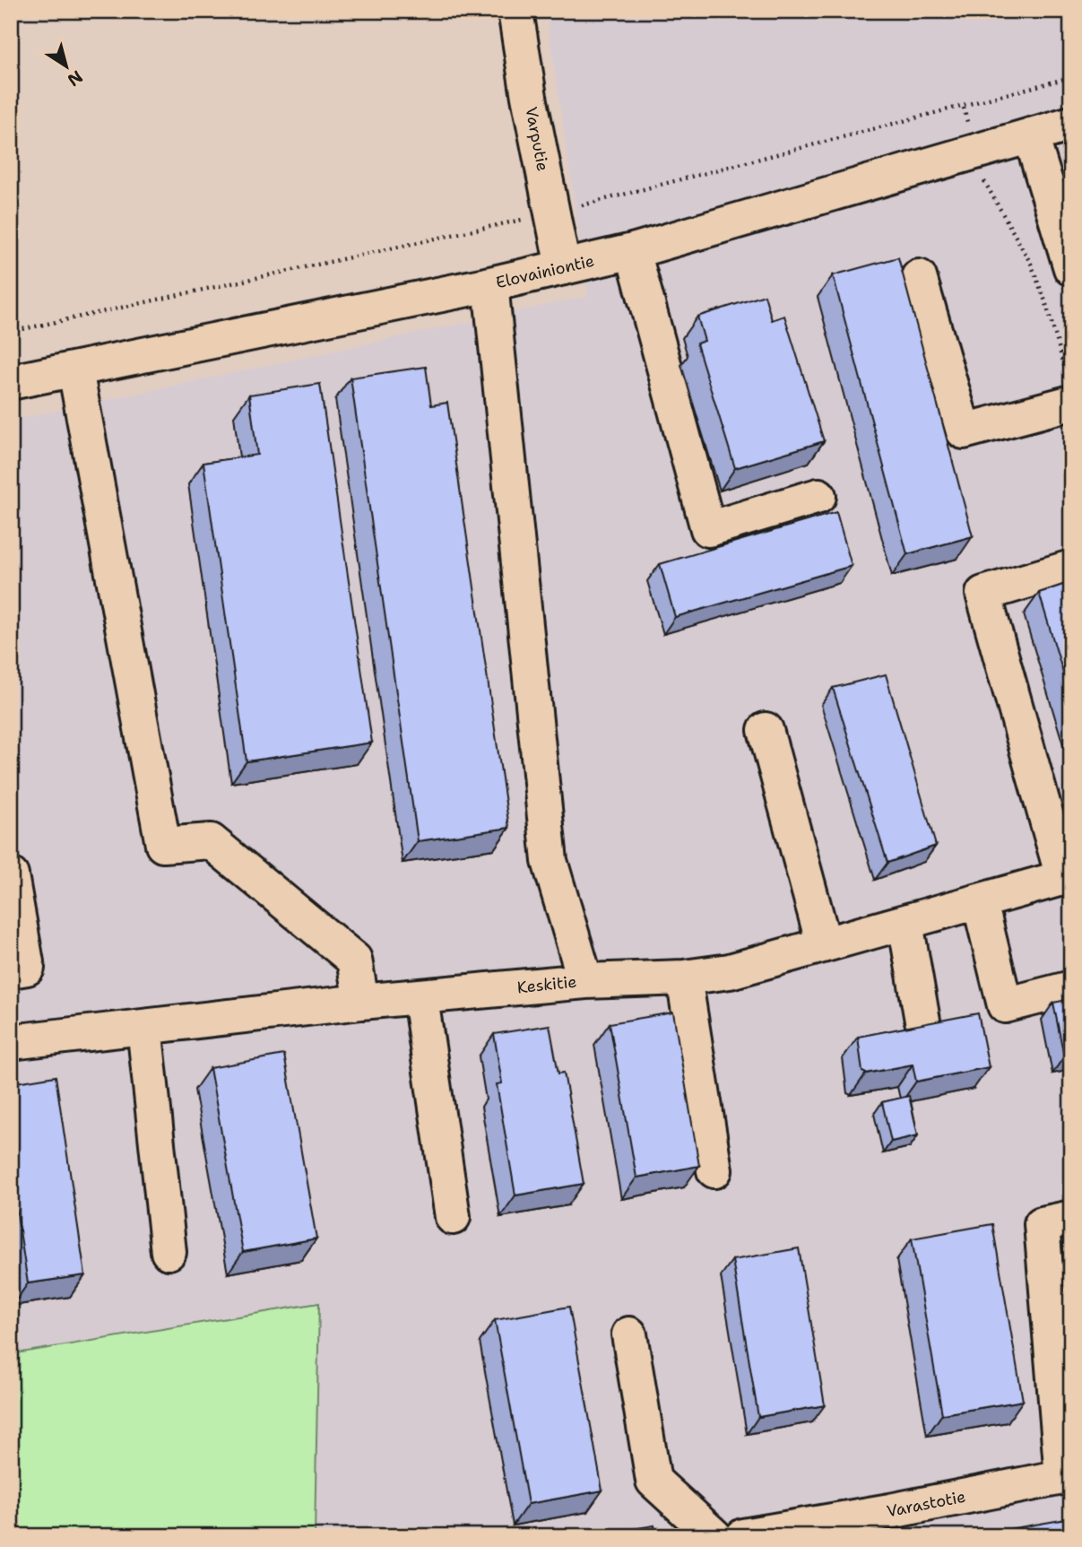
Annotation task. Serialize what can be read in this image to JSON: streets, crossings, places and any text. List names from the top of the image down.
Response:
{
  "streets": {
    "street": [
      "Varputie",
      "Elovainiontie",
      "Keskitie",
      "Varastotie"
    ]
  },
  "crossings": [
    ["Varputie", "Elovainiontie"]
  ],
  "north": "bottom right"
}
